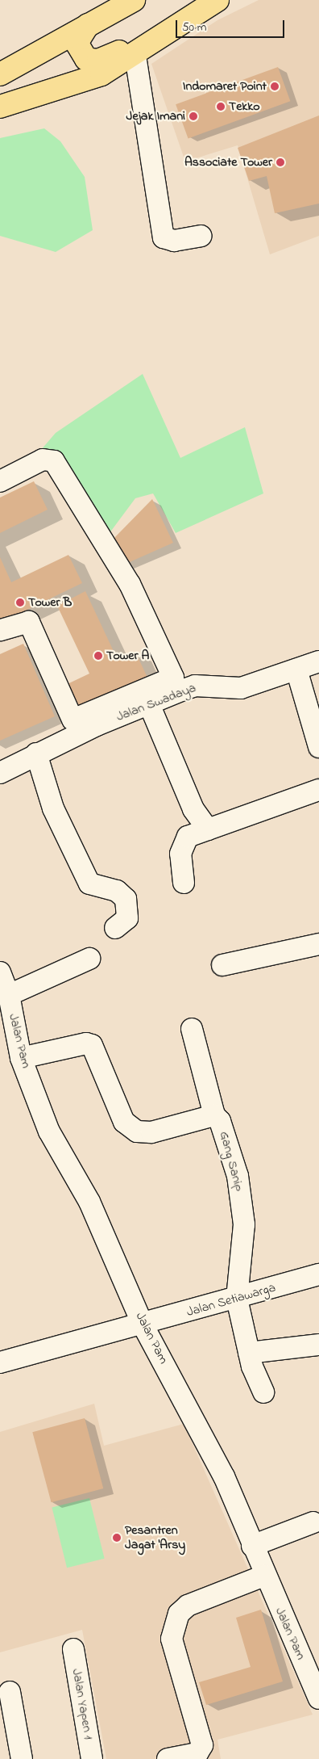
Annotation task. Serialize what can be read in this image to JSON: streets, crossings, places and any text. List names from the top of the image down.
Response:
{
  "streets": {
    "street": [
      "Jalan Swadaya",
      "Jalan Pam",
      "Gang Sanip",
      "Jalan Setiawarga",
      "Jalan Yapen 1"
    ]
  },
  "crossings": [
    ["Jalan Pam", "Jalan Setiawarga"],
    ["Gang Sanip", "Jalan Setiawarga"]
  ],
  "places": [
    "Indomaret Point",
    "Tekko",
    "Jejak Imani",
    "Associate Tower",
    "Tower B",
    "Tower A",
    "Pesantren Jagat 'Arsy"
  ],
  "scale_bar": "50 m"
}
